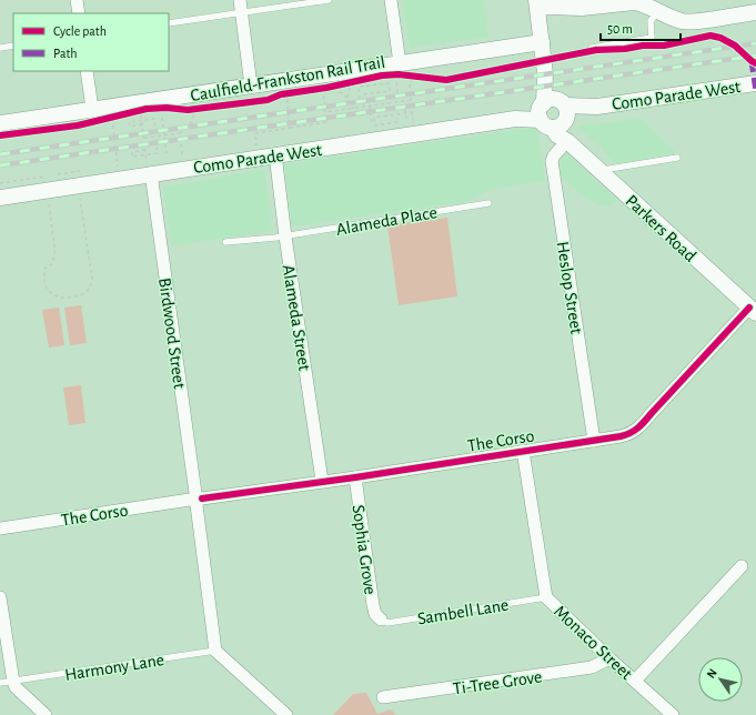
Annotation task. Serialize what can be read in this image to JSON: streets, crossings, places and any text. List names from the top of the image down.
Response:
{
  "streets": {
    "street": [
      "Como Parade West",
      "Parkers Road",
      "Heslop Street",
      "Alameda Street",
      "Birdwood Street",
      "The Corso",
      "Sophia Grove",
      "Monaco Street",
      "Ti-Tree Grove"
    ],
    "lane": ["Alameda Place", "Sambell Lane", "Harmony Lane"],
    "cycle path": ["Caulfield-Frankston Rail Trail"]
  },
  "crossings": [
    ["Como Parade West", "Alameda Street"],
    ["Como Parade West", "Birdwood Street"],
    ["Alameda Place", "Alameda Street"],
    ["Parkers Road", "Heslop Street"],
    ["Parkers Road", "The Corso"],
    ["Heslop Street", "The Corso"],
    ["Alameda Street", "The Corso"],
    ["Birdwood Street", "The Corso"],
    ["Birdwood Street", "Harmony Lane"],
    ["The Corso", "Sophia Grove"],
    ["The Corso", "Monaco Street"],
    ["Sophia Grove", "Sambell Lane"],
    ["Sambell Lane", "Monaco Street"],
    ["Monaco Street", "Ti-Tree Grove"]
  ],
  "legend": ["Cycle path", "Path"],
  "scale_bar": "50 m",
  "north": "top left"
}
